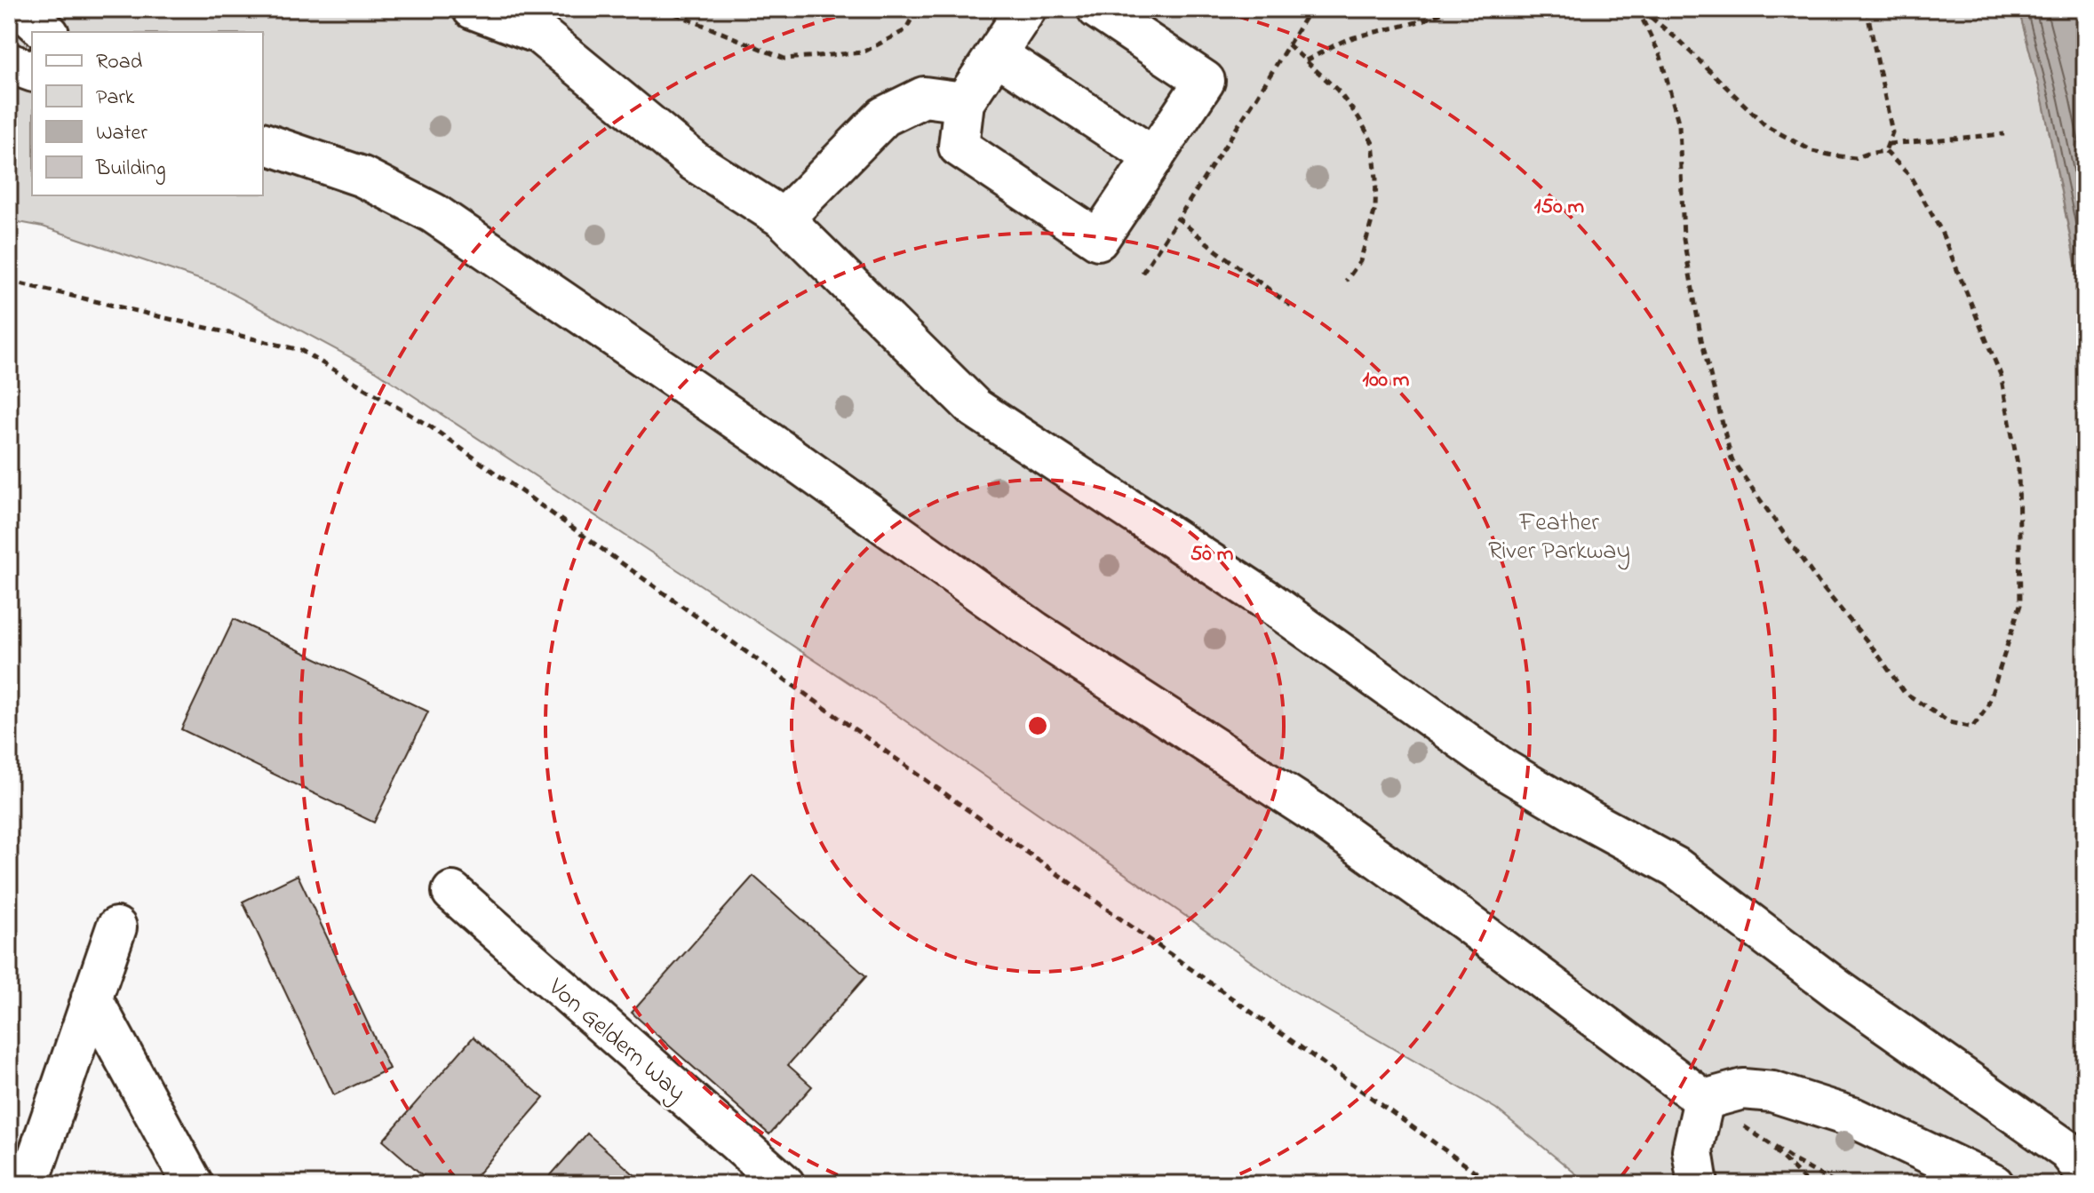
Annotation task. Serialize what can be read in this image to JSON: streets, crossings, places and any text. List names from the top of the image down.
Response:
{
  "streets": {
    "street": ["Von Geldern Way"]
  },
  "parks": ["Feather River Parkway"],
  "legend": [
    "Road",
    "Park",
    "Water",
    "Building"
  ],
  "rings": ["150 m", "100 m", "50 m"]
}
